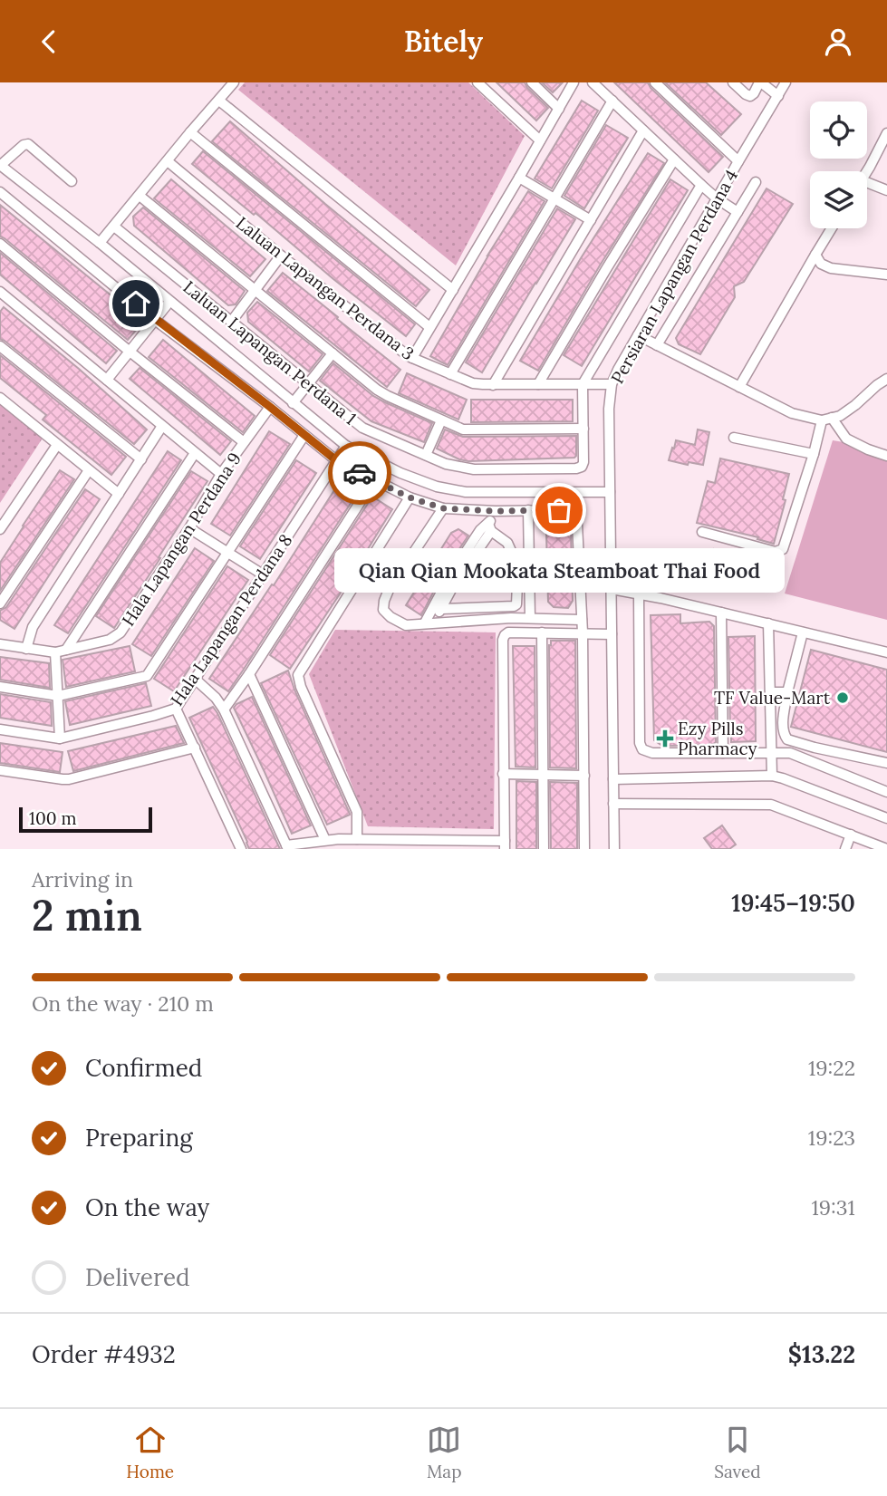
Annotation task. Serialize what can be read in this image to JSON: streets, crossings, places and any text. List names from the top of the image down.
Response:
{
  "streets": {
    "street": [
      "Persiaran Lapangan Perdana 4",
      "Laluan Lapangan Perdana 3",
      "Laluan Lapangan Perdana 1",
      "Hala Lapangan Perdana 9",
      "Hala Lapangan Perdana 8"
    ]
  },
  "crossings": [
    ["Persiaran Lapangan Perdana 4", "Laluan Lapangan Perdana 3"],
    ["Laluan Lapangan Perdana 3", "Laluan Lapangan Perdana 1"]
  ],
  "places": {
    "other": ["Qian Qian Mookata Steamboat Thai Food", "TF Value-Mart"],
    "health": ["Ezy Pills Pharmacy"]
  },
  "scale_bar": "100 m",
  "page": {
    "header": "Bitely",
    "bubble": "Qian Qian Mookata Steamboat Thai Food",
    "scale": "100 m",
    "heading": ["2 min", "Arriving in", "19:45–19:50"],
    "panel": ["Order #4932", "$13.22"],
    "bar": "On the way · 210 m",
    "list": [
      ["Confirmed", "19:22"],
      ["Preparing", "19:23"],
      ["On the way", "19:31"],
      "Delivered"
    ],
    "tabs": ["Home", "Map", "Saved"]
  }
}
